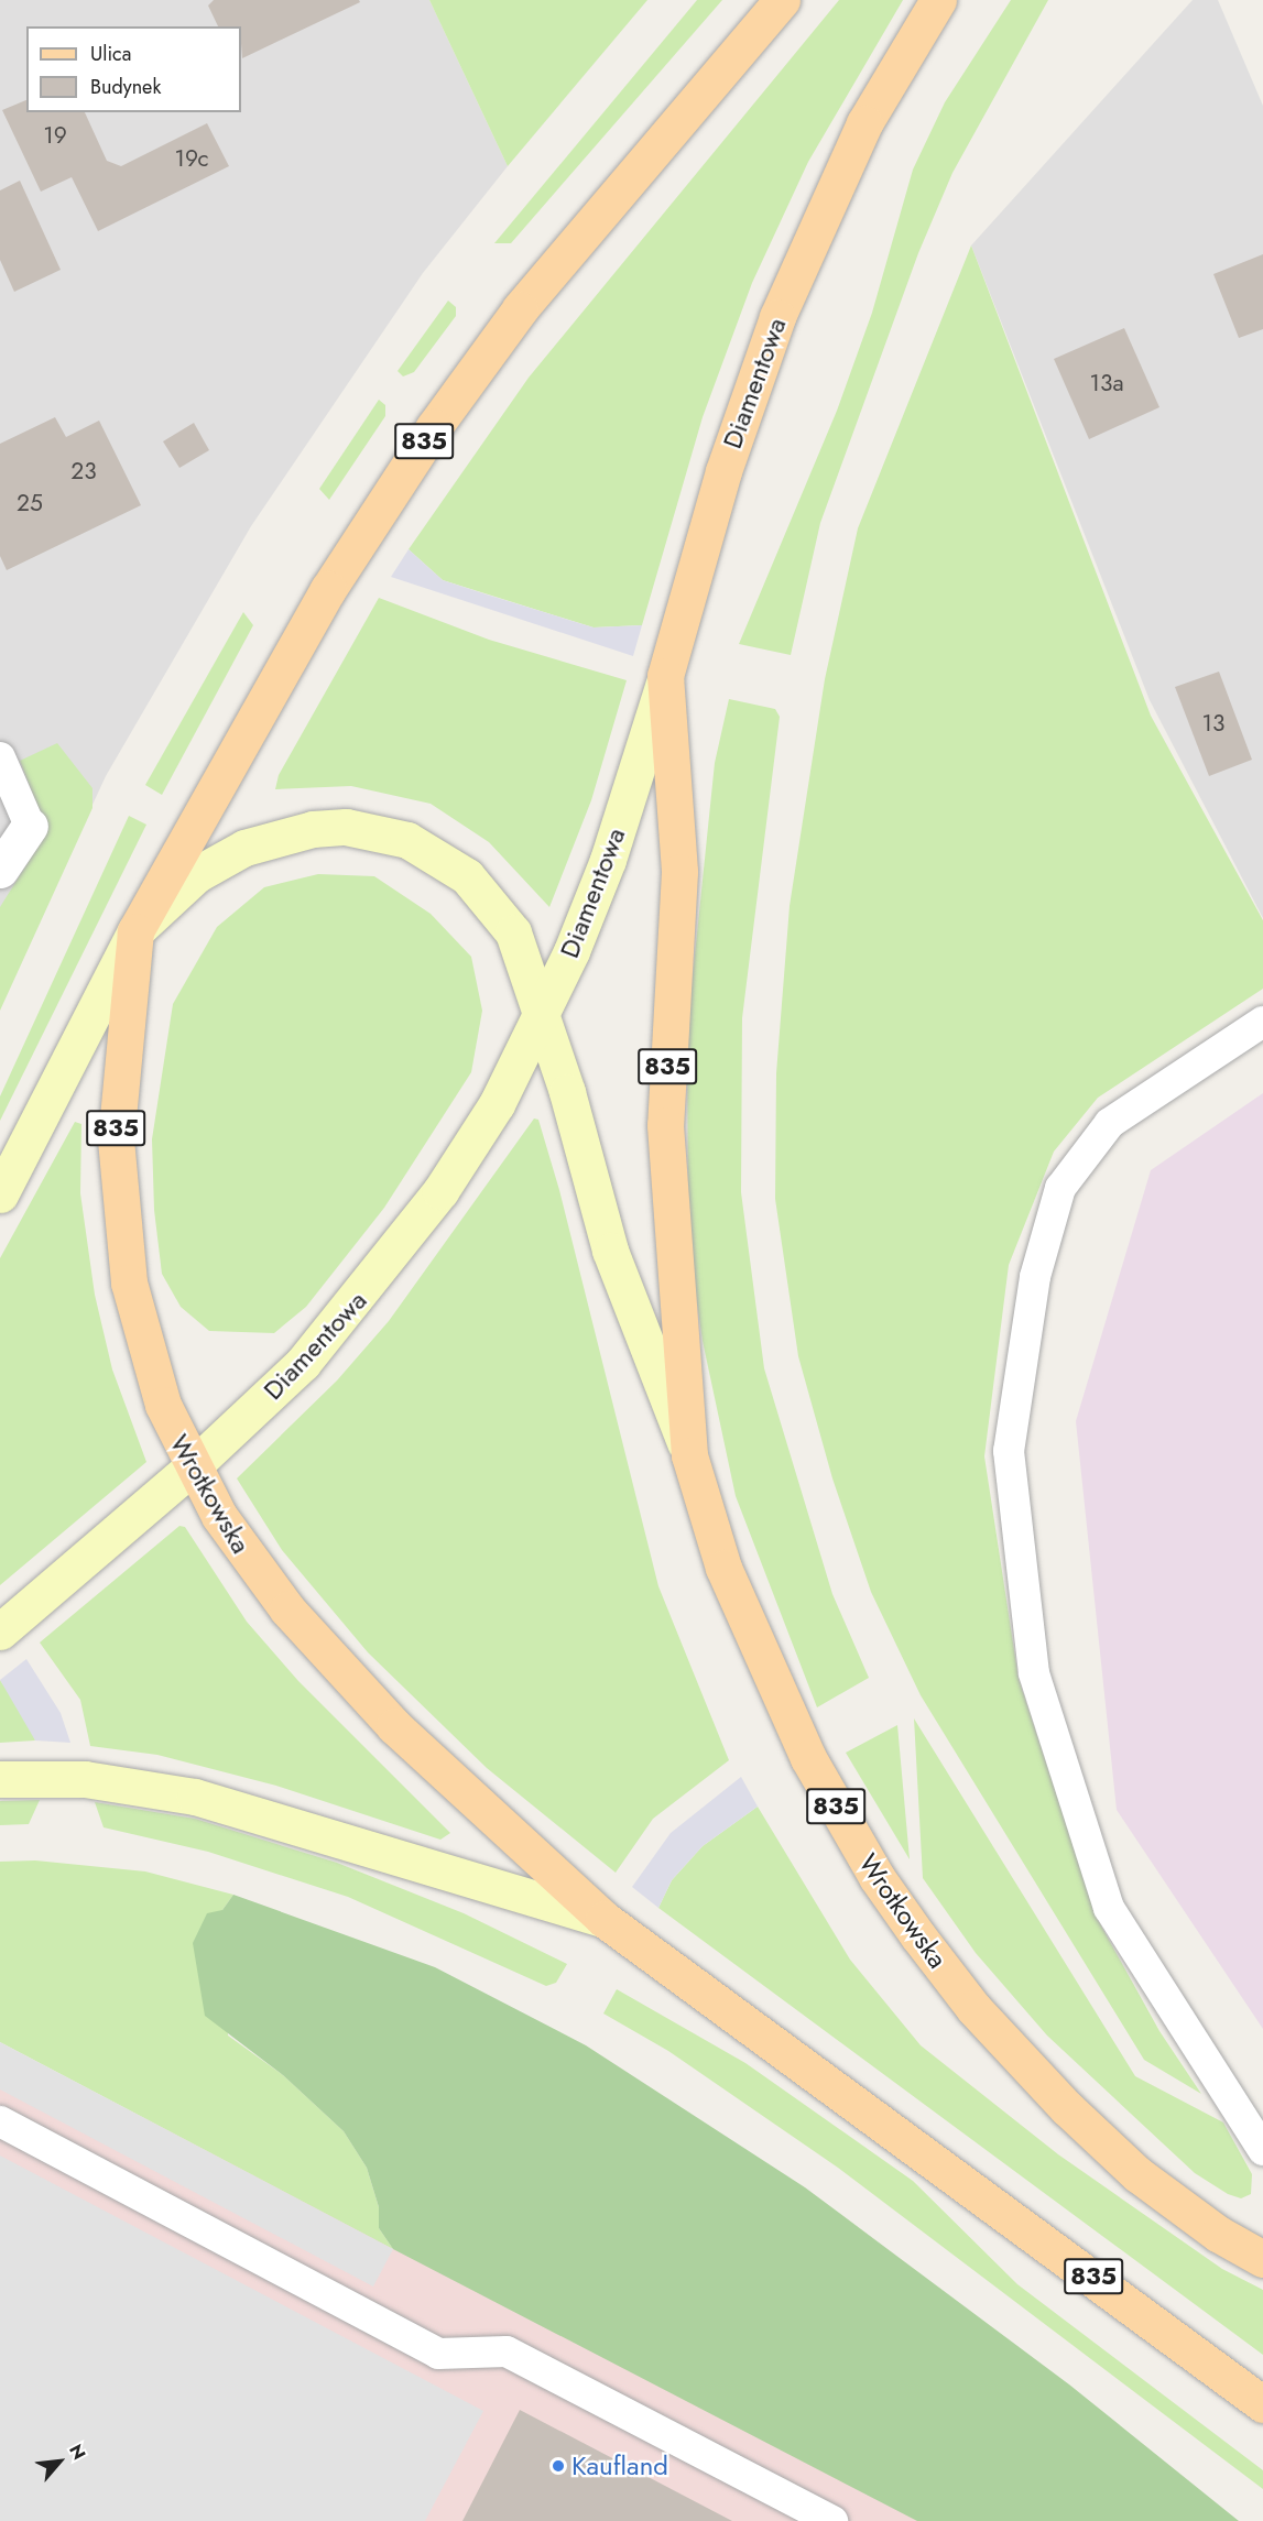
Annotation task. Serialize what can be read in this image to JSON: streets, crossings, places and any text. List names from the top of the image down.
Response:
{
  "streets": {
    "main road": ["Diamentowa", "835", "Wrotkowska"]
  },
  "crossings": [
    ["Diamentowa", "835"],
    ["Diamentowa", "Wrotkowska"],
    ["835", "Wrotkowska"]
  ],
  "places": ["Kaufland"],
  "house_numbers": [
    "19",
    "19c",
    "13a",
    "23",
    "25",
    "13"
  ],
  "legend": ["Ulica", "Budynek"],
  "north": "top right"
}
